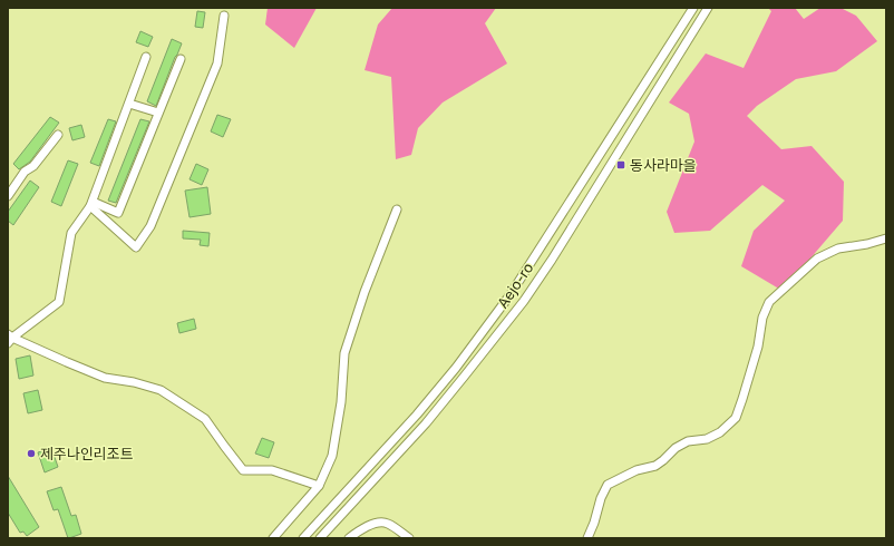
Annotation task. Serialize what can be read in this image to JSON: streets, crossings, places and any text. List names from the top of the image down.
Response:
{
  "streets": {
    "street": ["Aejo-ro"]
  },
  "places": {
    "transit": ["동사라마을"],
    "other": ["제주나인리조트"]
  }
}
